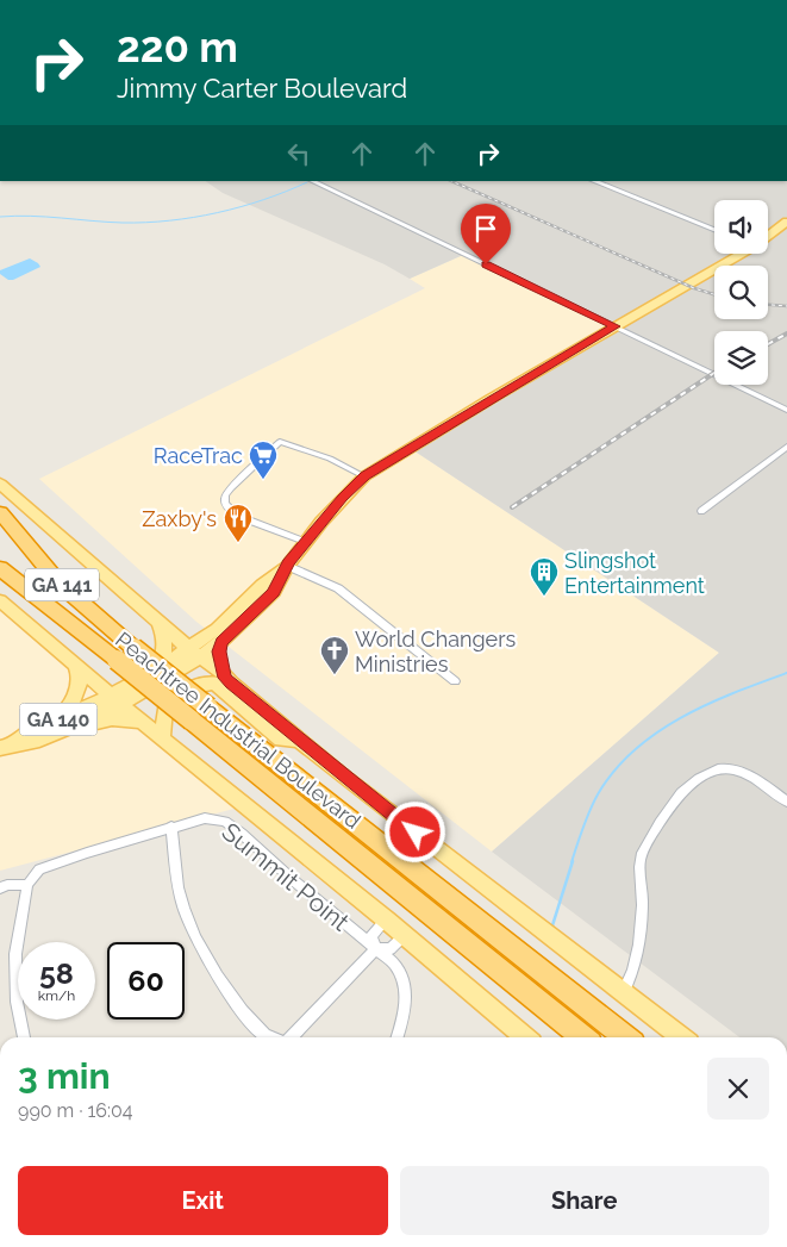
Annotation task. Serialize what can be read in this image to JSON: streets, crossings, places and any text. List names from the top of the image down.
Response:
{
  "streets": {
    "highway": ["GA 141", "Peachtree Industrial Boulevard"],
    "main road": ["GA 140"],
    "street": ["Summit Point"]
  },
  "crossings": [
    ["GA 140", "Peachtree Industrial Boulevard"]
  ],
  "places": {
    "supermarket": ["RaceTrac"],
    "restaurant": ["Zaxby's"],
    "building": ["Slingshot Entertainment"],
    "church": ["World Changers Ministries"]
  },
  "page": {
    "turn": ["220 m", "Jimmy Carter Boulevard"],
    "speed": "58 km/h",
    "limit": "60",
    "heading": ["3 min", "990 m · 16:04"],
    "buttons": ["Exit", "Share"]
  }
}
